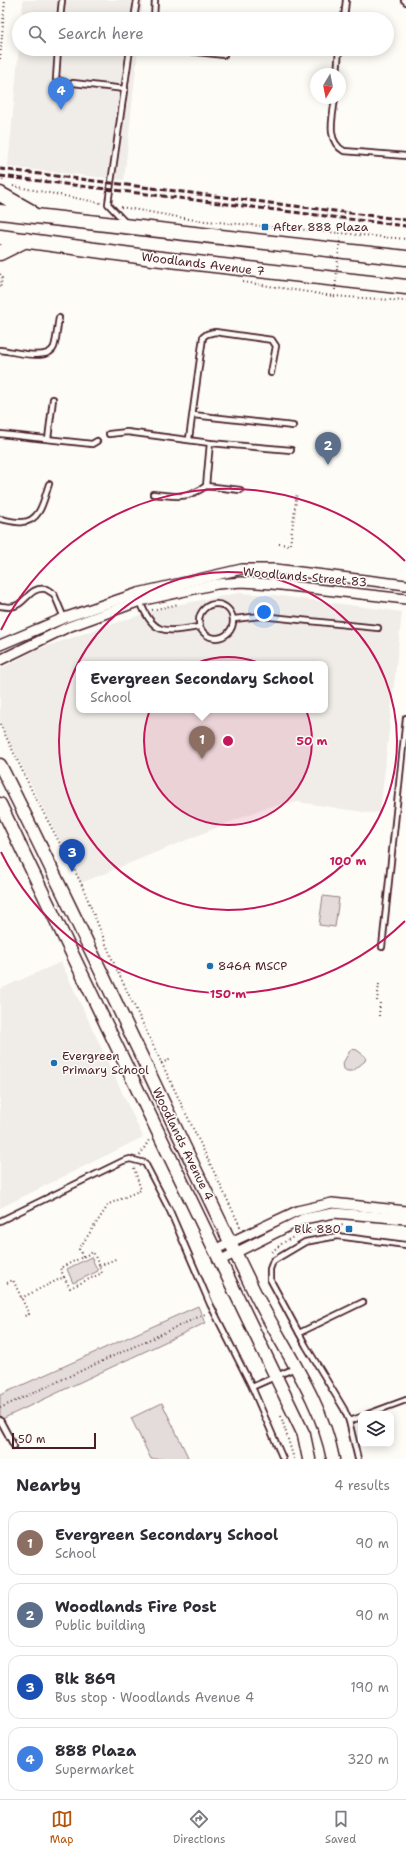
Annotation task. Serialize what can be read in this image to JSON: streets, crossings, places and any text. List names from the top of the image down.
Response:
{
  "streets": {
    "main road": ["Woodlands Avenue 7", "Woodlands Avenue 4"],
    "street": ["Woodlands Street 83"]
  },
  "places": {
    "transit": ["After 888 Plaza", "Blk 880"],
    "other": ["846A MSCP", "Evergreen Primary School"]
  },
  "scale_bar": "50 m",
  "north": "bottom",
  "page": {
    "search": "Search here",
    "pins": [
      "4",
      "2",
      "1",
      "3"
    ],
    "popup": ["Evergreen Secondary School", "School"],
    "scale": "50 m",
    "heading": ["Nearby", "4 results"],
    "list": [
      {
        "mark": "1",
        "name": "Evergreen Secondary School",
        "note": "School",
        "value": "90 m"
      },
      {
        "mark": "2",
        "name": "Woodlands Fire Post",
        "note": "Public building",
        "value": "90 m"
      },
      {
        "mark": "3",
        "name": "Blk 869",
        "note": "Bus stop · Woodlands Avenue 4",
        "value": "190 m"
      },
      {
        "mark": "4",
        "name": "888 Plaza",
        "note": "Supermarket",
        "value": "320 m"
      }
    ],
    "nav": ["Map", "Directions", "Saved"]
  },
  "rings": ["50 m", "100 m", "150 m"]
}
